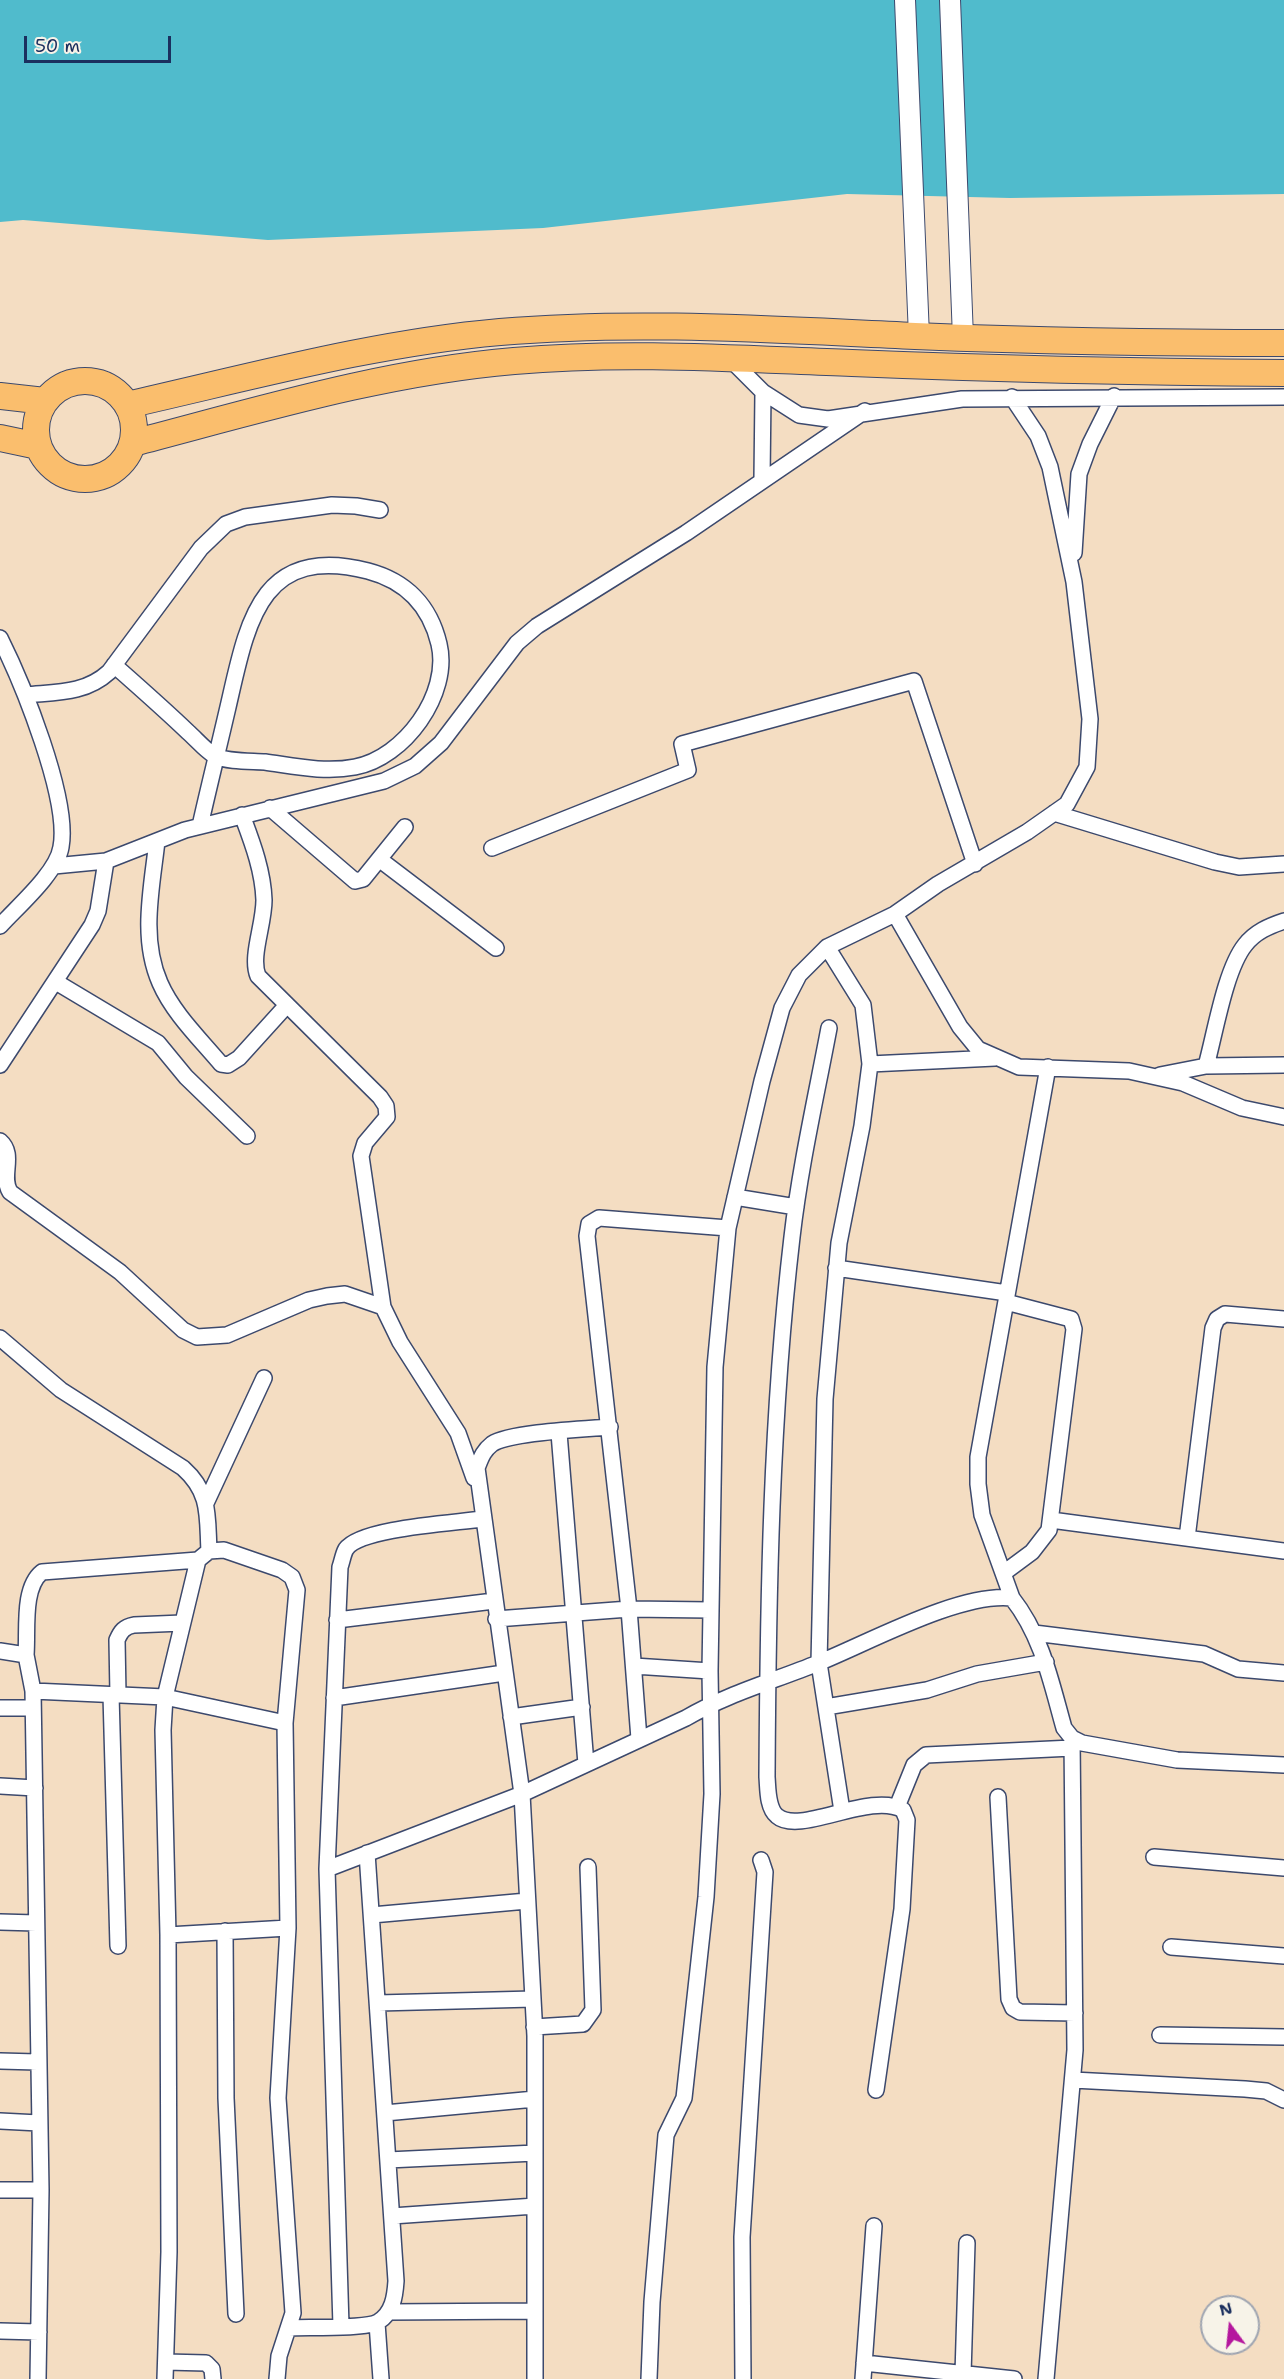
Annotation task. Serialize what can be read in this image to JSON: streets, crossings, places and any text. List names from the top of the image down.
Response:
{
  "scale_bar": "50 m",
  "north": "top"
}
